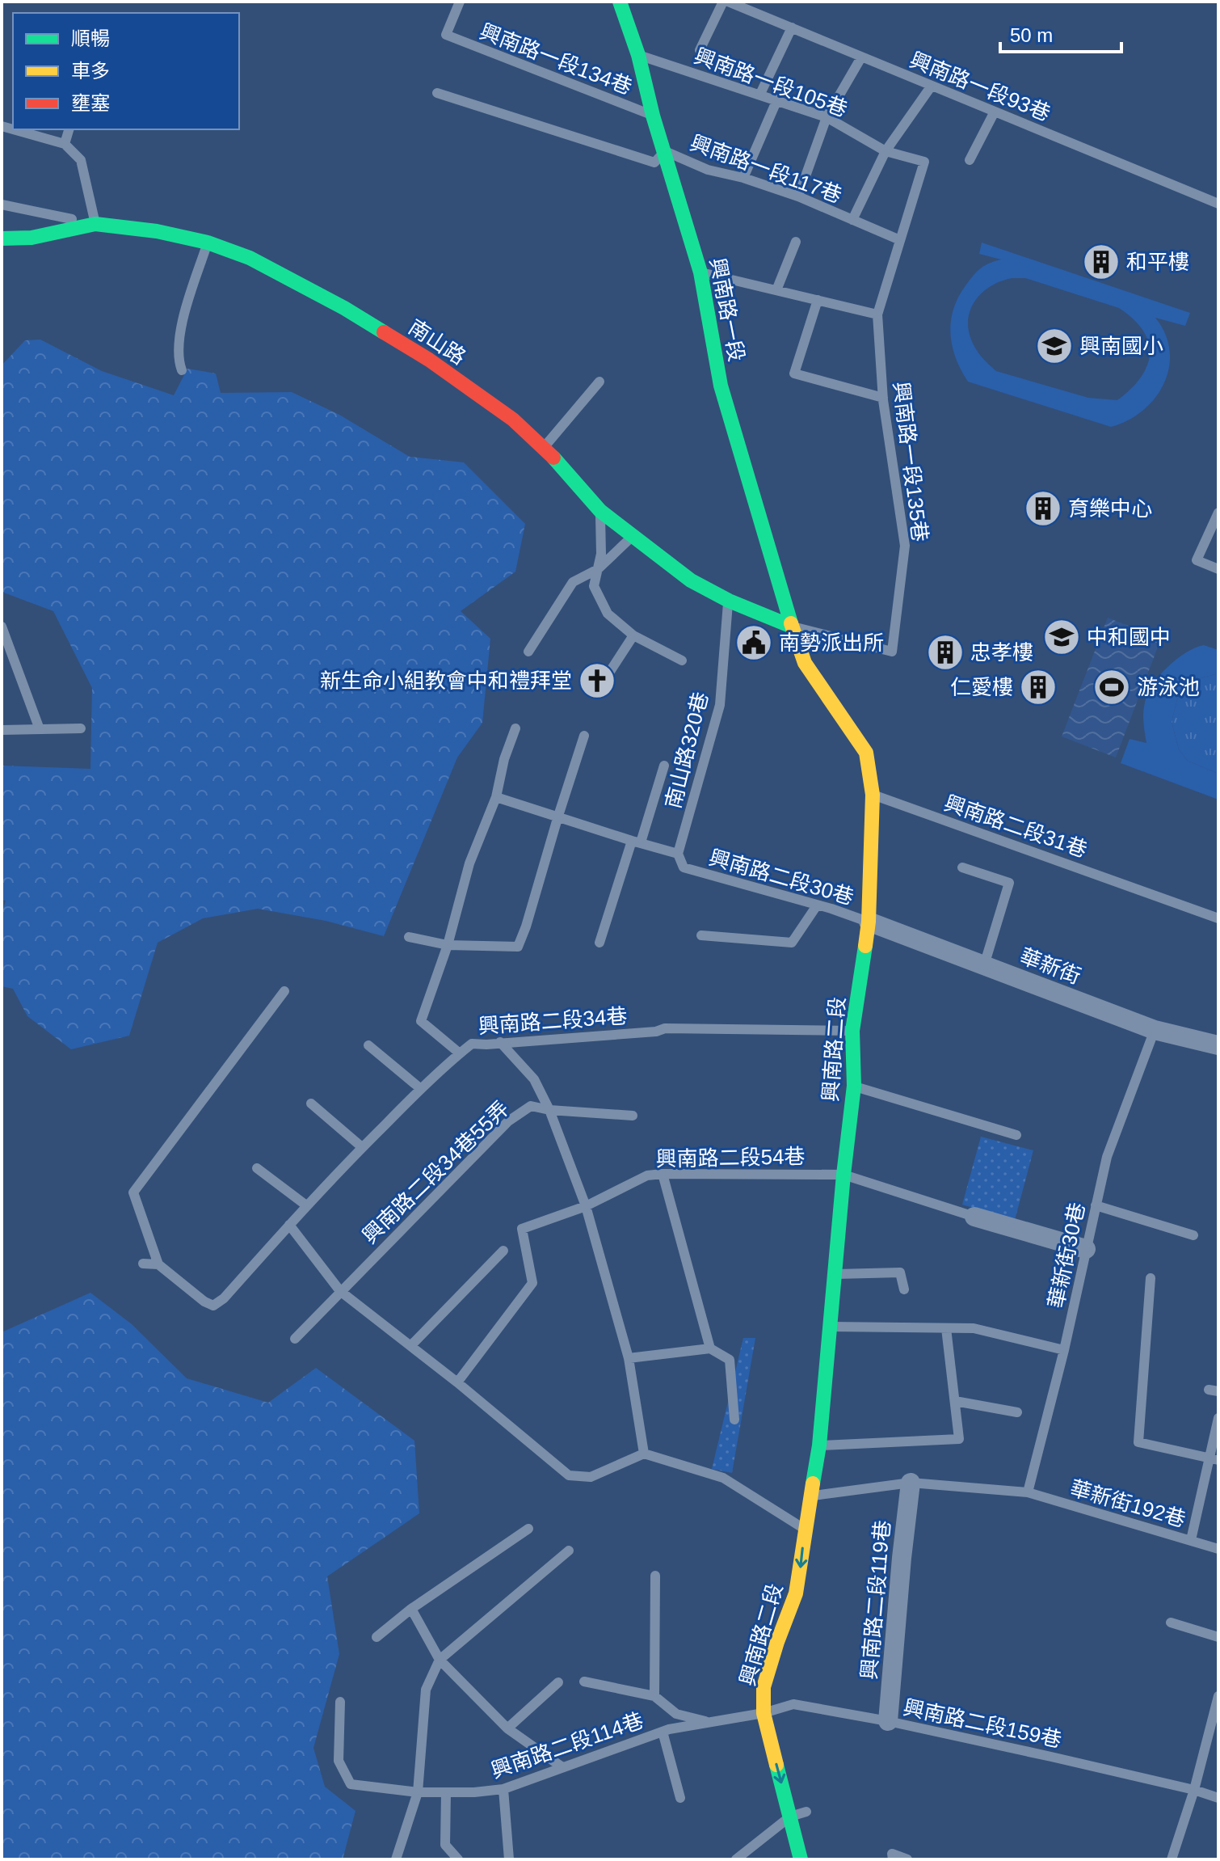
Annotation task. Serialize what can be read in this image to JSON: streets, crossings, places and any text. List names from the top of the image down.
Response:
{
  "streets": {
    "street": [
      "興南路一段",
      "南山路",
      "華新街",
      "興南路二段",
      "興南路二段119巷"
    ],
    "lane": [
      "興南路一段134巷",
      "興南路一段105巷",
      "興南路一段93巷",
      "興南路一段117巷",
      "興南路一段135巷",
      "南山路320巷",
      "興南路二段31巷",
      "興南路二段30巷",
      "興南路二段34巷",
      "興南路二段54巷",
      "興南路二段34巷55弄",
      "華新街30巷",
      "華新街192巷",
      "興南路二段159巷",
      "興南路二段114巷"
    ]
  },
  "crossings": [
    ["興南路一段134巷", "興南路一段"],
    ["興南路一段105巷", "興南路一段"],
    ["興南路一段105巷", "興南路一段135巷"],
    ["興南路一段117巷", "興南路一段"],
    ["興南路一段117巷", "興南路一段135巷"],
    ["興南路一段", "南山路"],
    ["興南路一段", "興南路一段135巷"],
    ["興南路一段", "興南路二段"],
    ["南山路", "興南路一段135巷"],
    ["南山路", "南山路320巷"],
    ["南山路", "興南路二段"],
    ["興南路一段135巷", "興南路二段"],
    ["南山路320巷", "興南路二段30巷"],
    ["興南路二段31巷", "興南路二段"],
    ["興南路二段30巷", "華新街"],
    ["興南路二段30巷", "興南路二段"],
    ["華新街", "興南路二段"],
    ["華新街", "華新街30巷"],
    ["興南路二段34巷", "興南路二段"],
    ["興南路二段", "興南路二段54巷"],
    ["興南路二段", "華新街192巷"],
    ["興南路二段", "興南路二段159巷"],
    ["興南路二段", "興南路二段114巷"],
    ["華新街30巷", "華新街192巷"],
    ["華新街192巷", "興南路二段119巷"],
    ["興南路二段119巷", "興南路二段159巷"],
    ["興南路二段159巷", "興南路二段114巷"]
  ],
  "places": {
    "building": [
      "和平樓",
      "育樂中心",
      "忠孝樓",
      "仁愛樓"
    ],
    "school or university": ["興南國小", "中和國中"],
    "public building": ["南勢派出所"],
    "church": ["新生命小組教會中和禮拜堂"],
    "sports": ["游泳池"]
  },
  "legend": ["順暢", "車多", "壅塞"],
  "scale_bar": "50 m"
}
